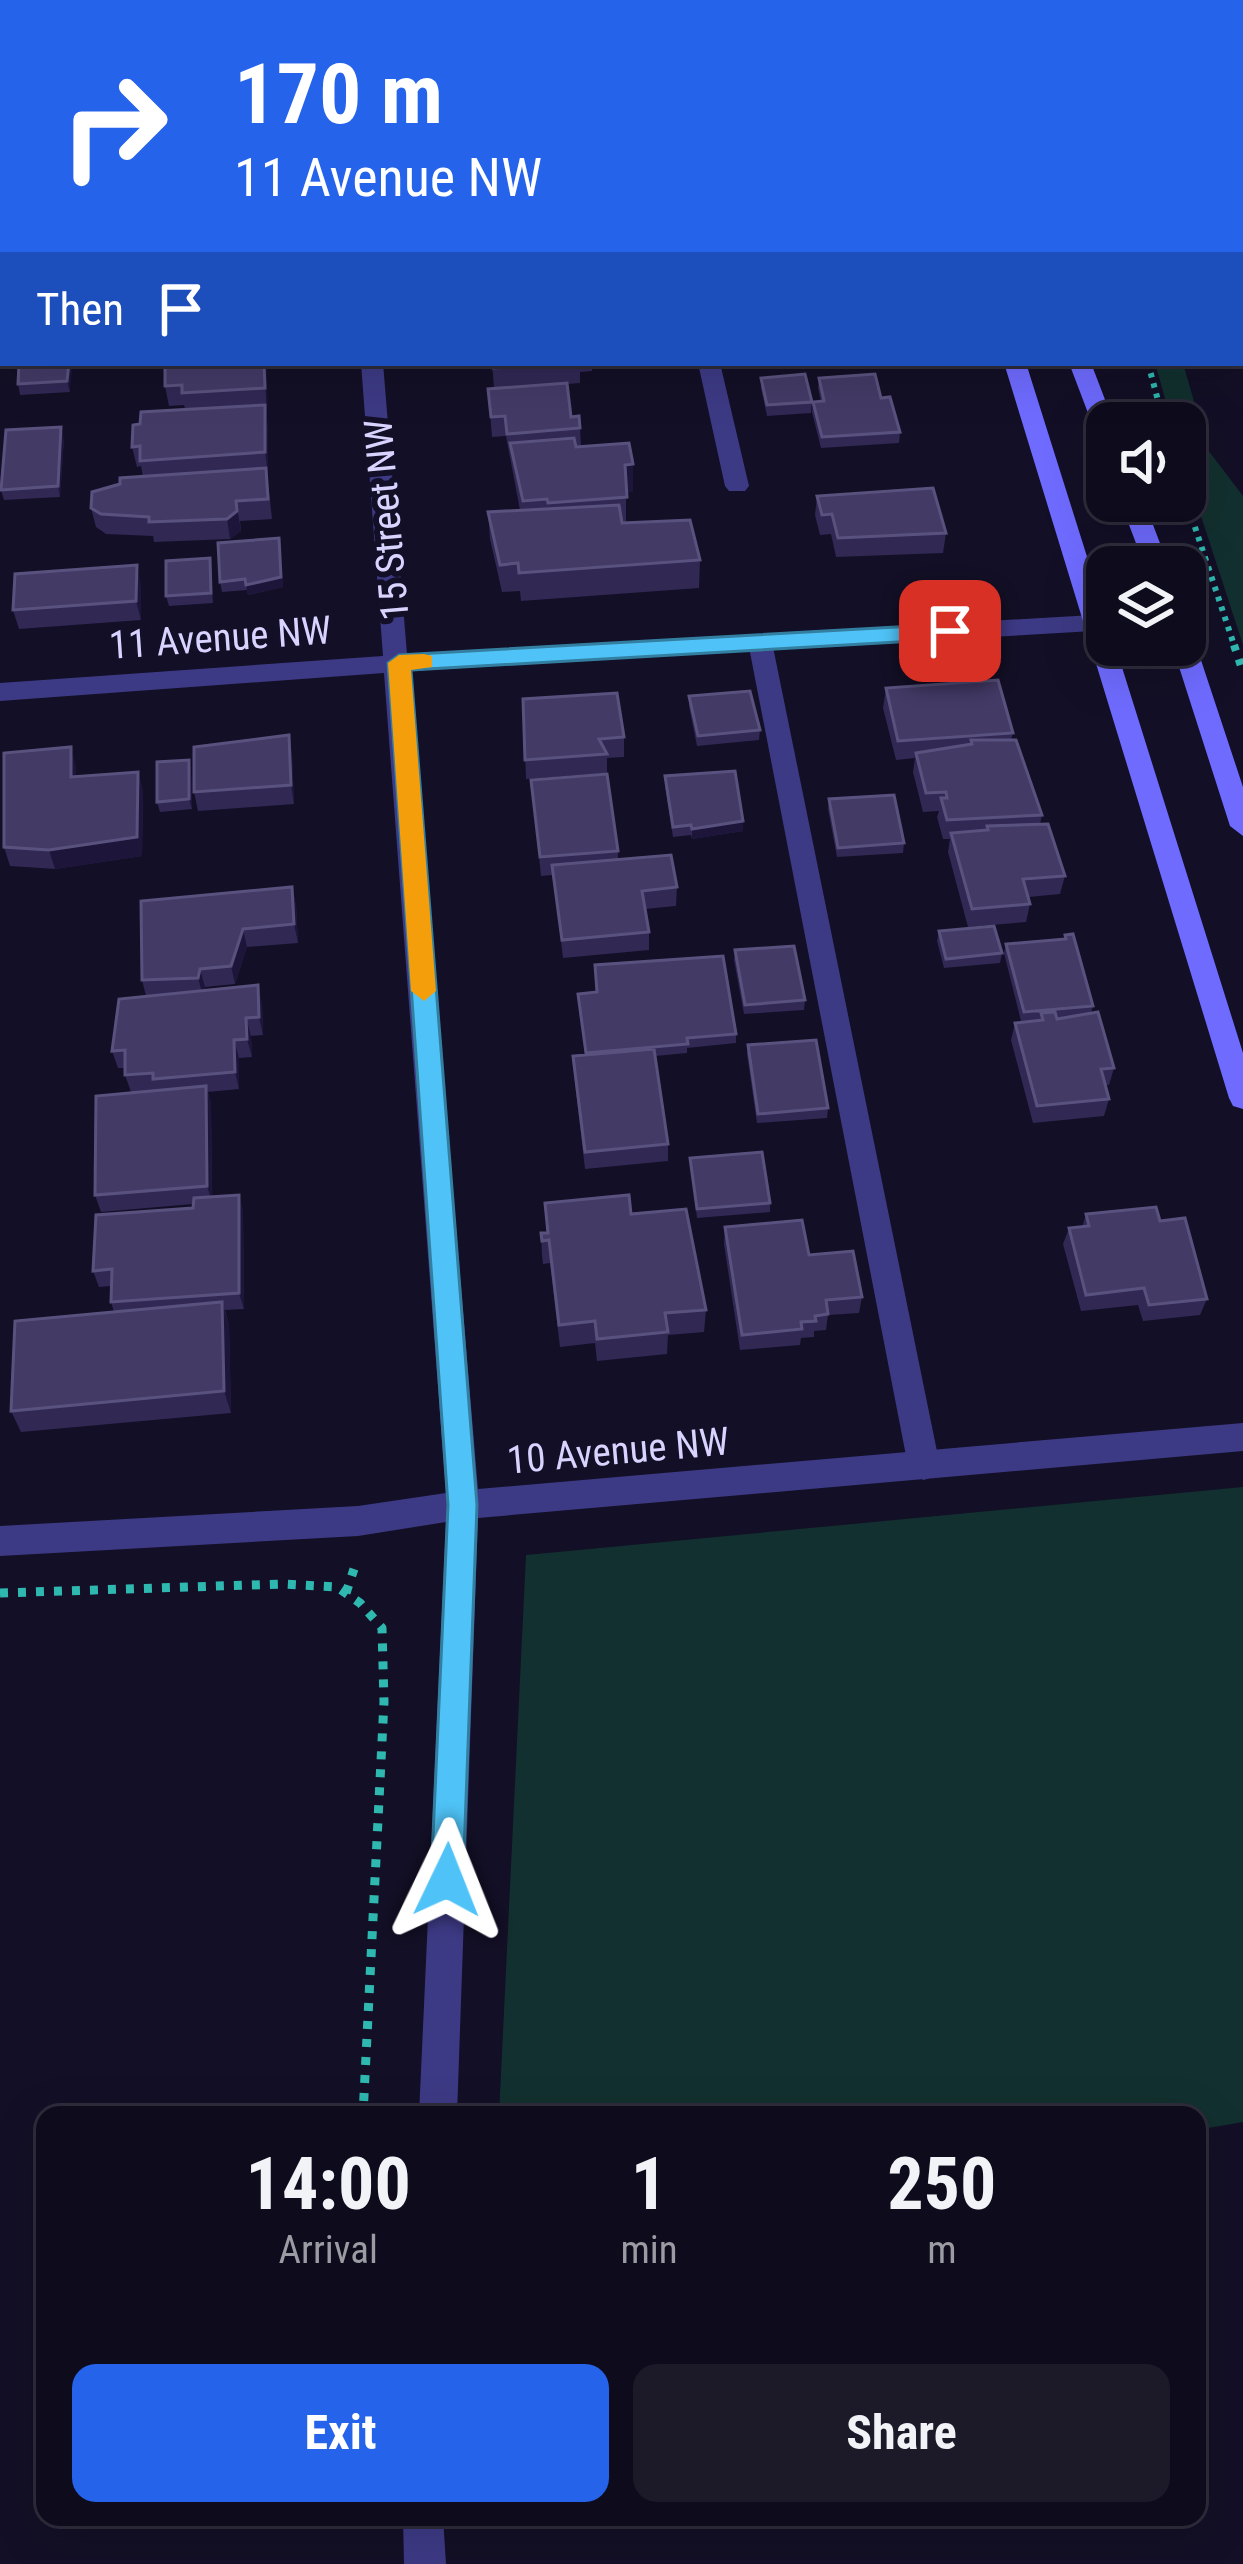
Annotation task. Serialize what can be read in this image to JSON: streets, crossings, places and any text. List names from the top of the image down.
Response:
{
  "streets": {
    "street": ["15 Street NW", "11 Avenue NW", "10 Avenue NW"]
  },
  "crossings": [
    ["15 Street NW", "11 Avenue NW"],
    ["15 Street NW", "10 Avenue NW"]
  ],
  "page": {
    "turn": ["170 m", "11 Avenue NW"],
    "then": "Then",
    "eta": [
      "14:00",
      "Arrival",
      "1",
      "min",
      "250",
      "m"
    ],
    "buttons": ["Exit", "Share"]
  }
}
